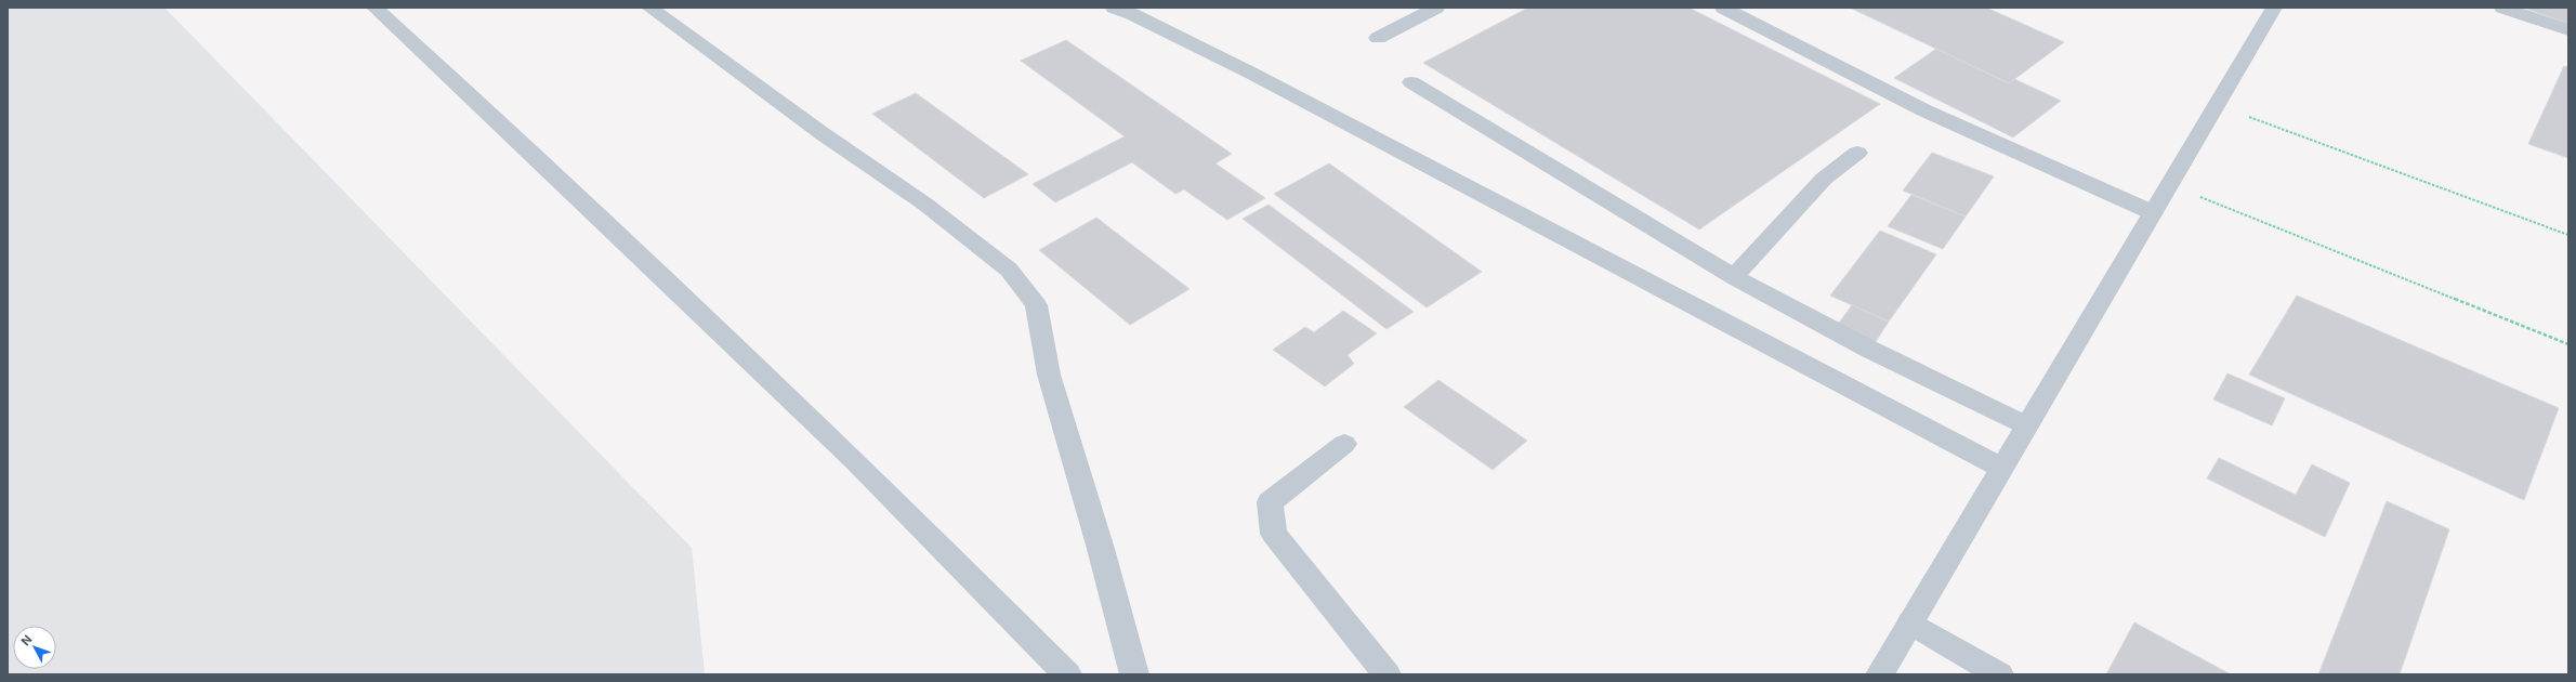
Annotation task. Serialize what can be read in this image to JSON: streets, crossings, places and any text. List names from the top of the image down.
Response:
{
  "north": "top left"
}
